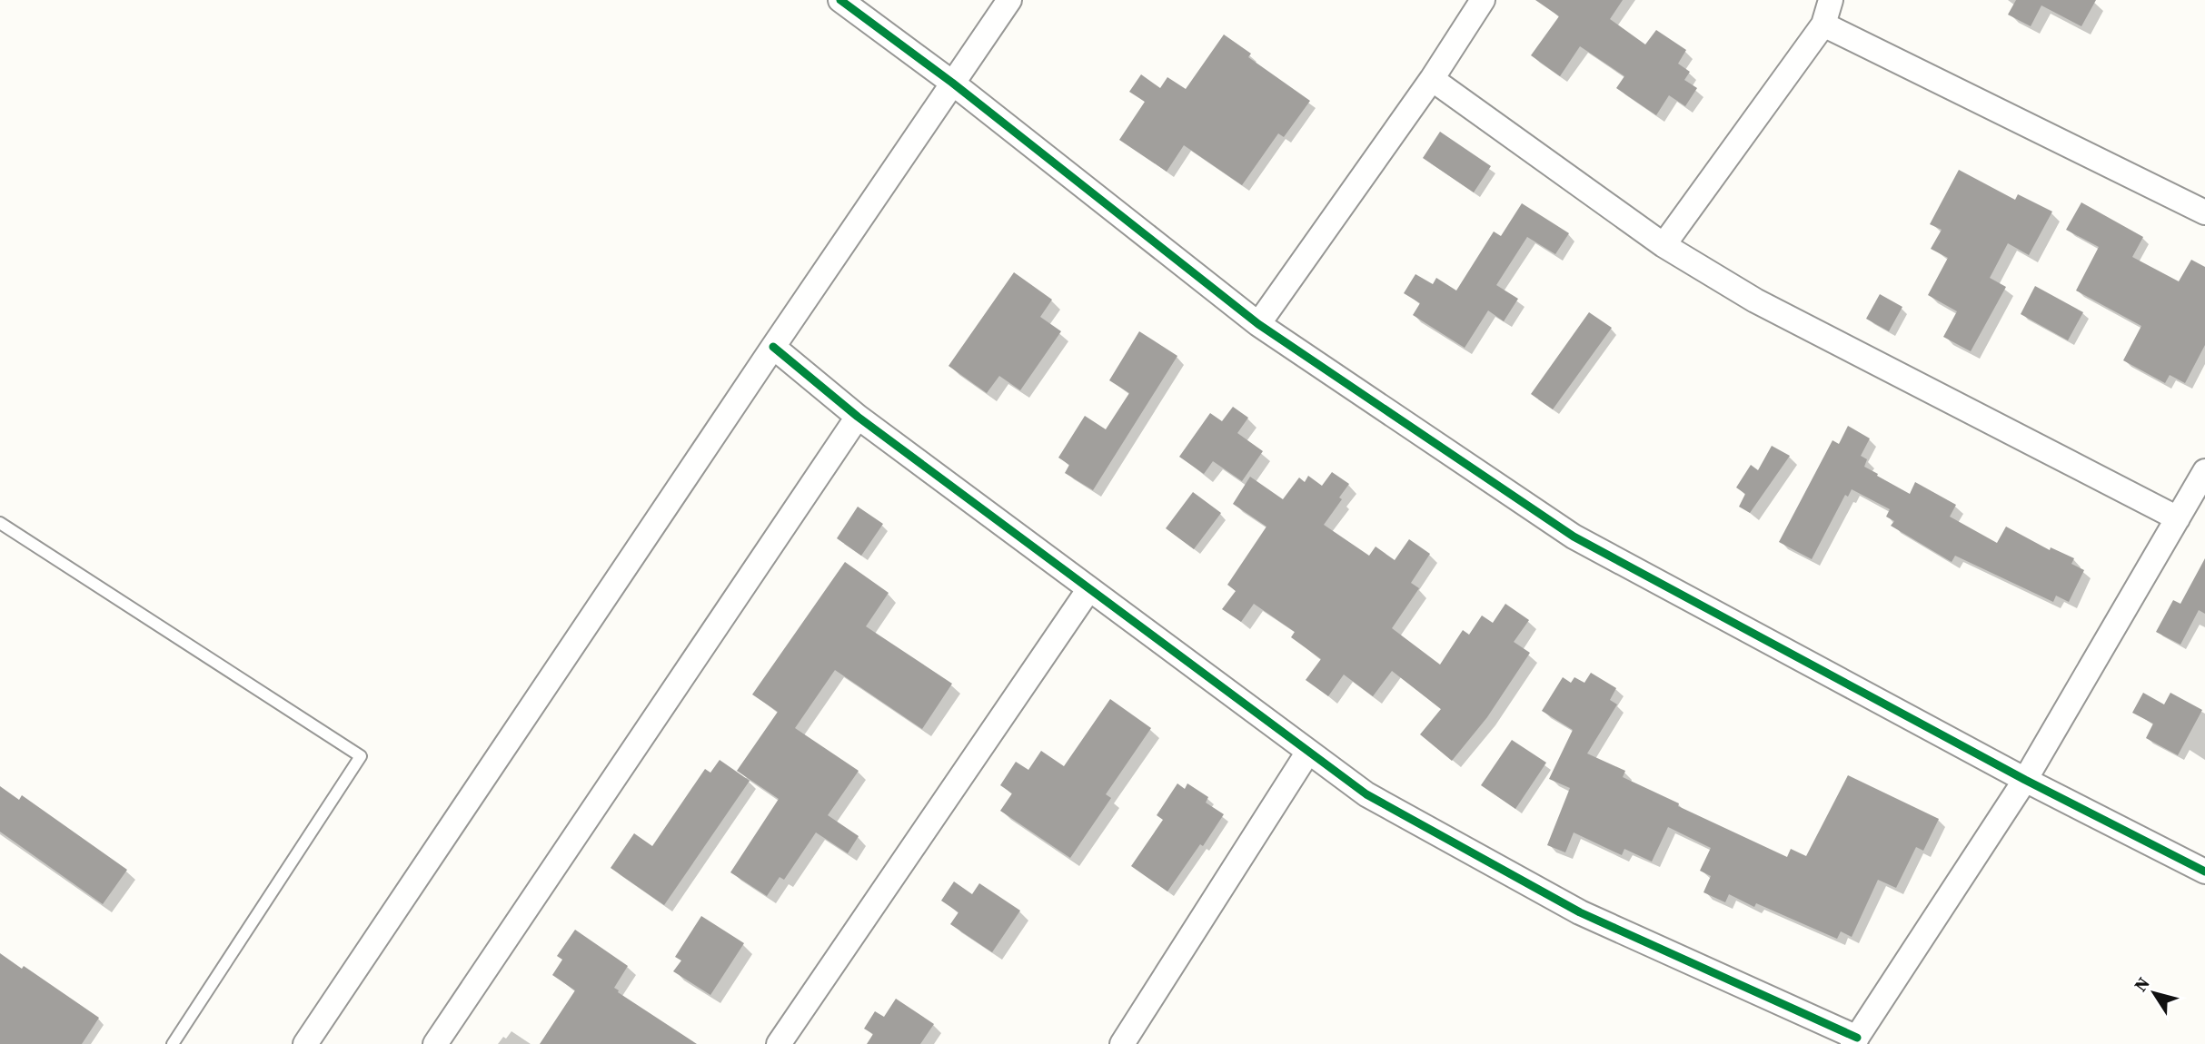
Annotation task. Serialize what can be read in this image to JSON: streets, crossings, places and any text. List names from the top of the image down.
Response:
{
  "north": "top left"
}
